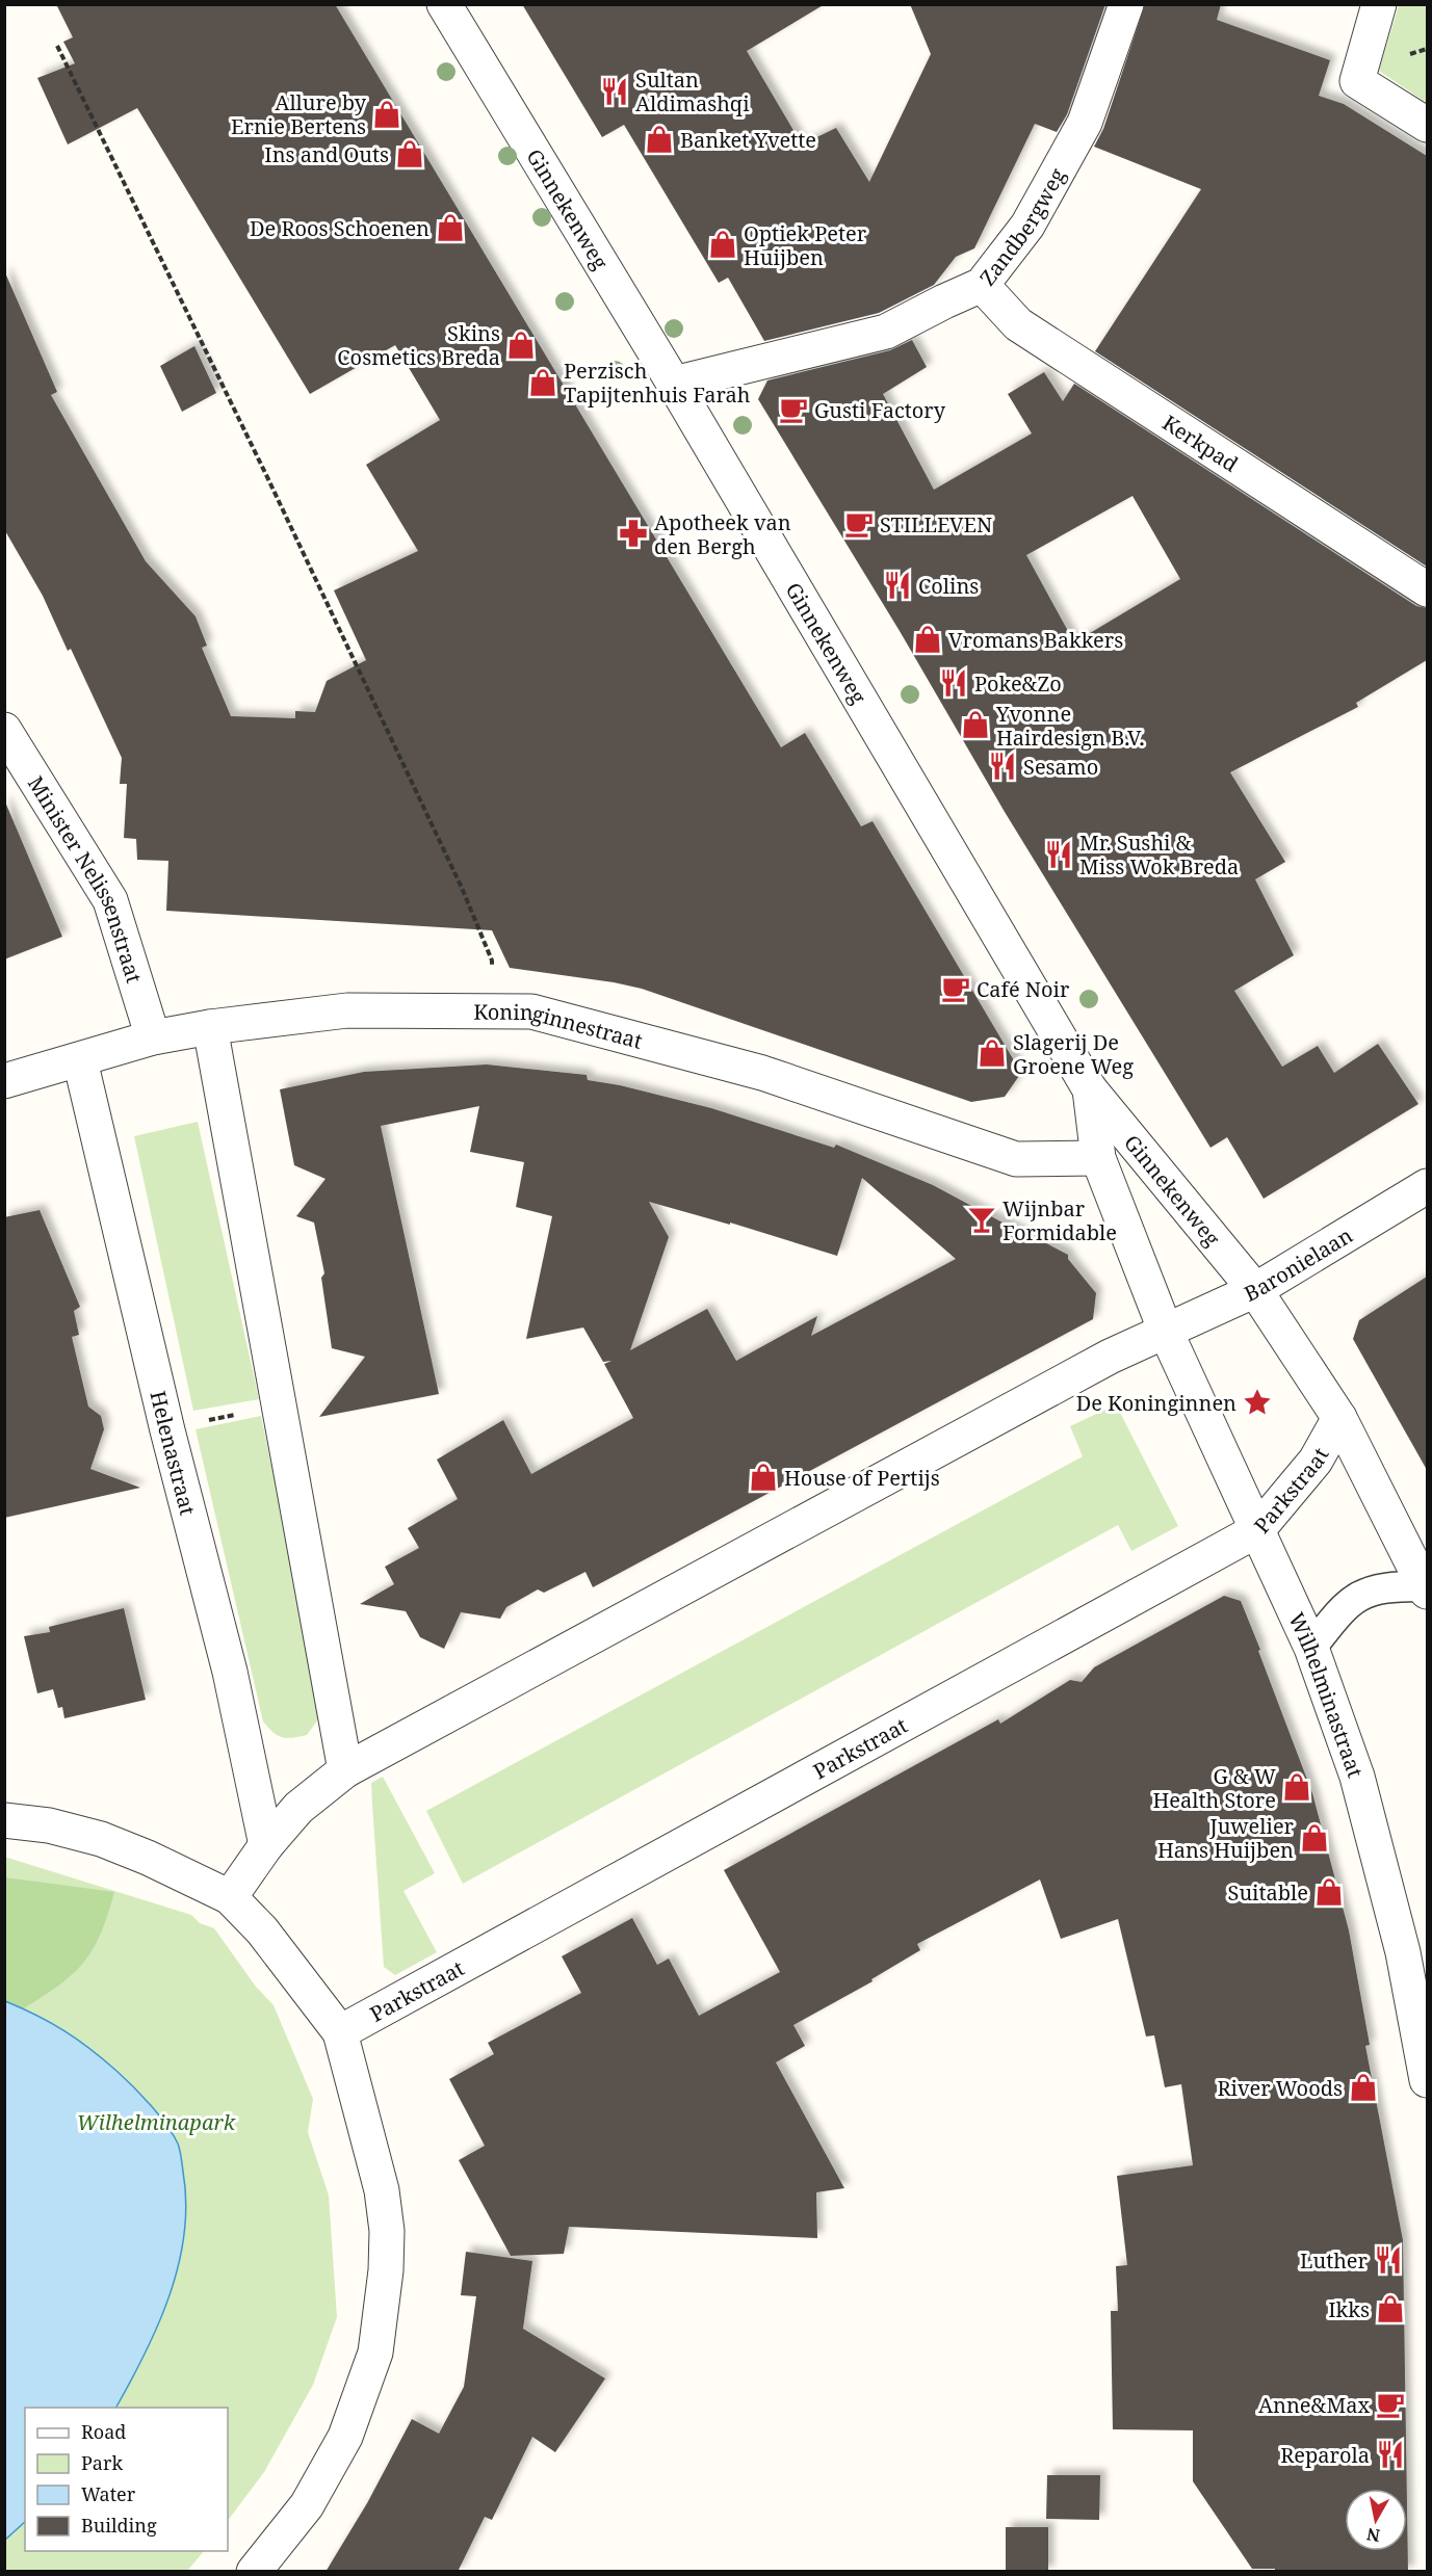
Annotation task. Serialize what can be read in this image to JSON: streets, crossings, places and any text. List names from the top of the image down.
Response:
{
  "streets": {
    "street": [
      "Ginnekenweg",
      "Zandbergweg",
      "Kerkpad",
      "Minister Nelissenstraat",
      "Koninginnestraat",
      "Baronielaan",
      "Helenastraat",
      "Parkstraat",
      "Wilhelminastraat"
    ]
  },
  "crossings": [
    ["Ginnekenweg", "Zandbergweg"],
    ["Ginnekenweg", "Koninginnestraat"],
    ["Ginnekenweg", "Baronielaan"],
    ["Ginnekenweg", "Wilhelminastraat"],
    ["Zandbergweg", "Kerkpad"],
    ["Minister Nelissenstraat", "Koninginnestraat"],
    ["Koninginnestraat", "Helenastraat"],
    ["Baronielaan", "Wilhelminastraat"],
    ["Parkstraat", "Wilhelminastraat"]
  ],
  "parks": ["Wilhelminapark"],
  "places": {
    "restaurant": [
      "Sultan Aldimashqi",
      "Colins",
      "Poke&Zo",
      "Sesamo",
      "Mr. Sushi & Miss Wok Breda",
      "Luther",
      "Reparola"
    ],
    "shop": [
      "Allure by Ernie Bertens",
      "Banket Yvette",
      "Ins and Outs",
      "De Roos Schoenen",
      "Optiek Peter Huijben",
      "Skins Cosmetics Breda",
      "Perzisch Tapijtenhuis Farah",
      "Vromans Bakkers",
      "Yvonne Hairdesign B.V.",
      "Slagerij De Groene Weg",
      "House of Pertijs",
      "G & W Health Store",
      "Juwelier Hans Huijben",
      "Suitable",
      "River Woods",
      "Ikks"
    ],
    "cafe": [
      "Gusti Factory",
      "STILLEVEN",
      "Café Noir",
      "Anne&Max"
    ],
    "pharmacy": ["Apotheek van den Bergh"],
    "bar": ["Wijnbar Formidable"],
    "place": ["De Koninginnen"]
  },
  "legend": [
    "Road",
    "Park",
    "Water",
    "Building"
  ],
  "north": "bottom"
}
